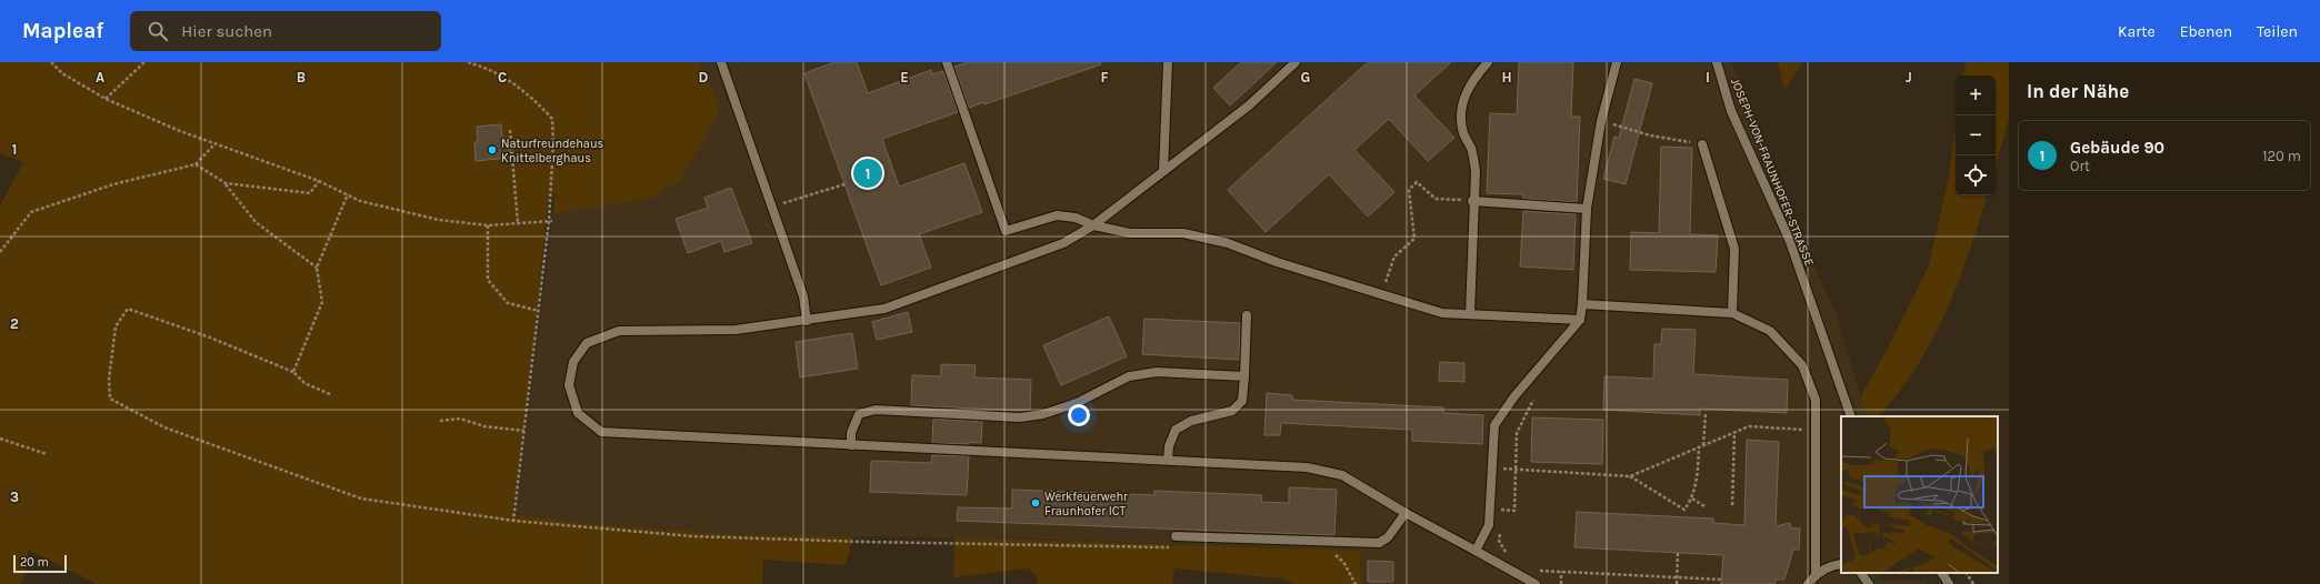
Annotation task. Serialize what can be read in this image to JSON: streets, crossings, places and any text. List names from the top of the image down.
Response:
{
  "streets": {
    "street": ["JOSEPH-VON-FRAUNHOFER-STRASSE"]
  },
  "places": ["Naturfreundehaus Knittelberghaus", "Werkfeuerwehr Fraunhofer ICT"],
  "scale_bar": "20 m",
  "page": {
    "header": "Mapleaf",
    "search": "Hier suchen",
    "nav": ["Karte", "Ebenen", "Teilen"],
    "heading": "In der Nähe",
    "map_buttons": ["+", "−"],
    "list": [
      {
        "mark": "1",
        "name": "Gebäude 90",
        "note": "Ort",
        "value": "120 m"
      }
    ],
    "pins": "1",
    "scale": "20 m"
  },
  "grid": {
    "columns": [
      "A",
      "B",
      "C",
      "D",
      "E",
      "F",
      "G",
      "H",
      "I",
      "J"
    ],
    "rows": ["1", "2", "3"]
  }
}
